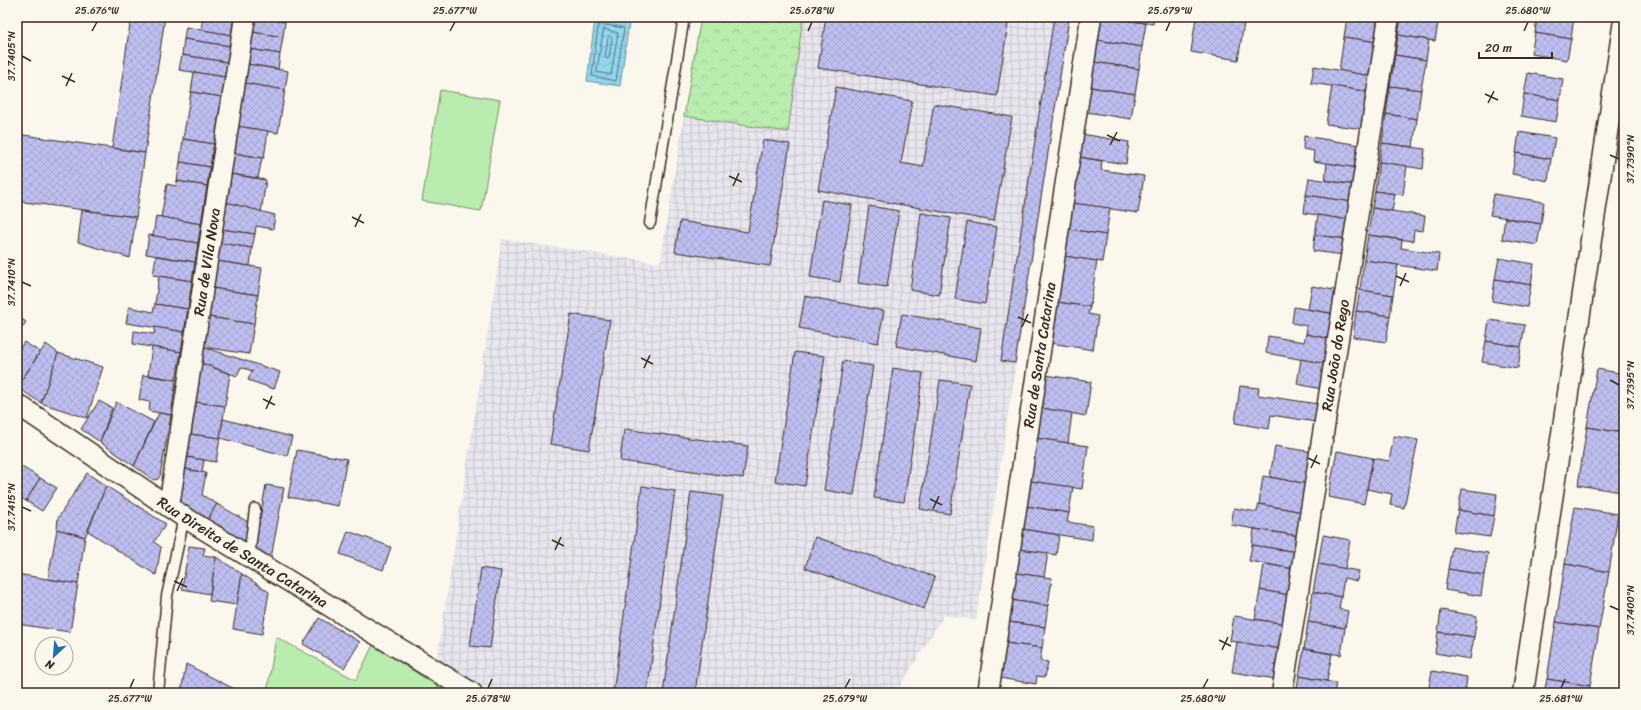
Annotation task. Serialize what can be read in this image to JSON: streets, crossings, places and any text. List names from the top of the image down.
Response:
{
  "streets": {
    "street": [
      "Rua de Vila Nova",
      "Rua de Santa Catarina",
      "Rua João do Rego",
      "Rua Direita de Santa Catarina"
    ]
  },
  "crossings": [
    ["Rua de Vila Nova", "Rua Direita de Santa Catarina"]
  ],
  "scale_bar": "20 m",
  "north": "bottom left",
  "coordinates": [
    "25.676°W",
    "25.677°W",
    "25.678°W",
    "25.679°W",
    "25.680°W",
    "37.7405°N",
    "37.7390°N",
    "37.7410°N",
    "37.7395°N",
    "37.7415°N",
    "37.7400°N",
    "25.681°W"
  ]
}
